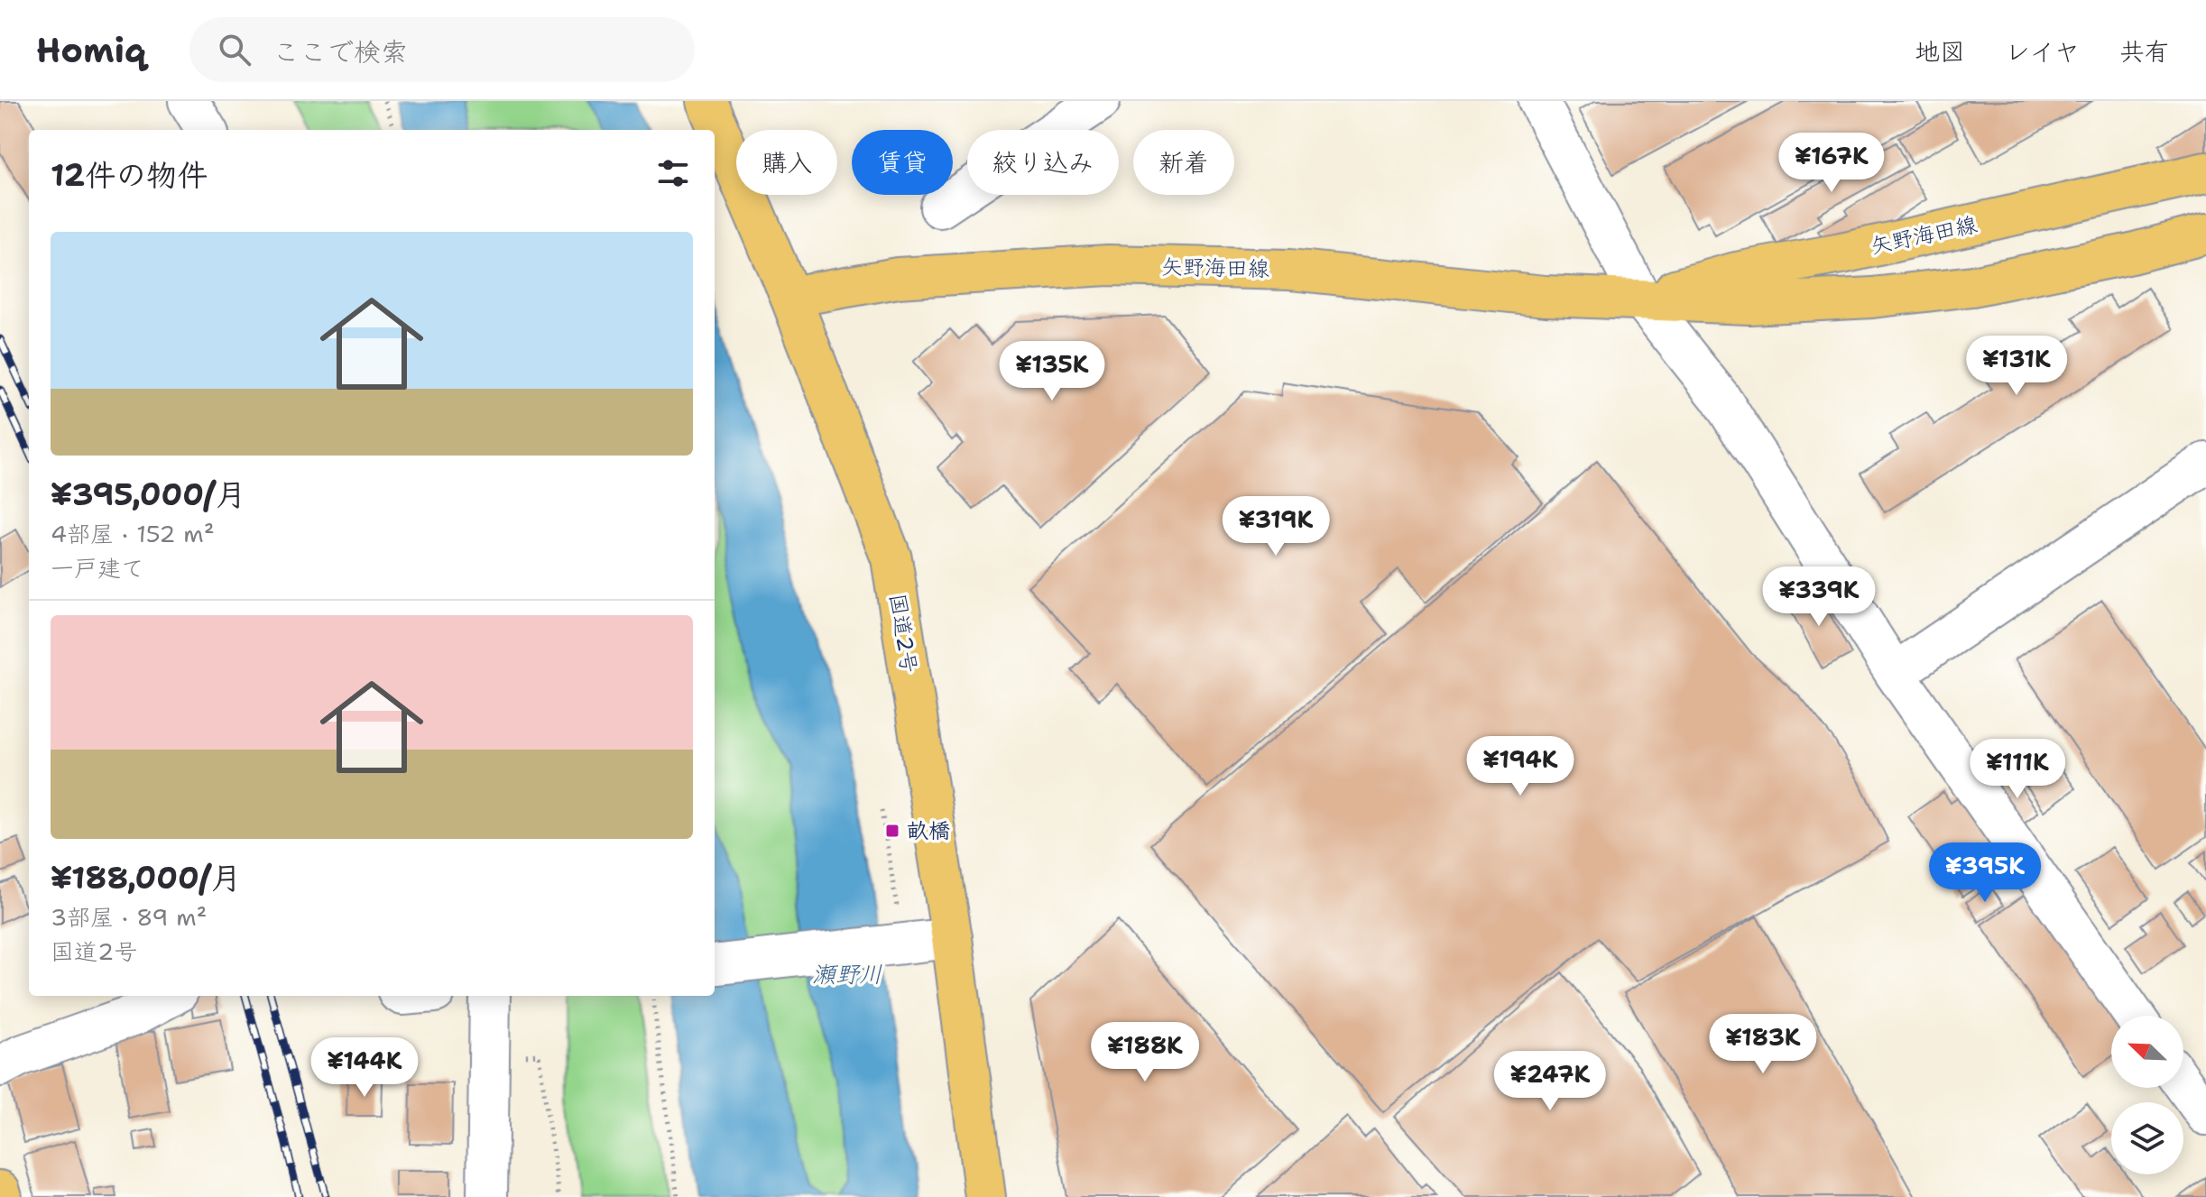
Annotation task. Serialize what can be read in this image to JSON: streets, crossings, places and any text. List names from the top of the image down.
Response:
{
  "streets": {
    "main road": ["矢野海田線", "国道2号"]
  },
  "crossings": [
    ["矢野海田線", "国道2号"]
  ],
  "water": ["瀬野川"],
  "places": {
    "transit": ["畝橋"]
  },
  "north": "top left",
  "page": {
    "header": "Homiq",
    "search": "ここで検索",
    "nav": ["地図", "レイヤ", "共有"],
    "chip": [
      "購入",
      "賃貸",
      "絞り込み",
      "新着"
    ],
    "heading": "12件の物件",
    "price": [
      "¥167K",
      "¥131K",
      "¥135K",
      "¥319K",
      "¥339K",
      "¥194K",
      "¥111K",
      "¥395K",
      "¥183K",
      "¥188K",
      "¥144K",
      "¥247K"
    ],
    "list": [
      {
        "name": "¥395,000/月",
        "note": "4部屋 · 152 m² · 一戸建て"
      },
      {
        "name": "¥188,000/月",
        "note": "3部屋 · 89 m² · 国道2号"
      }
    ]
  }
}
